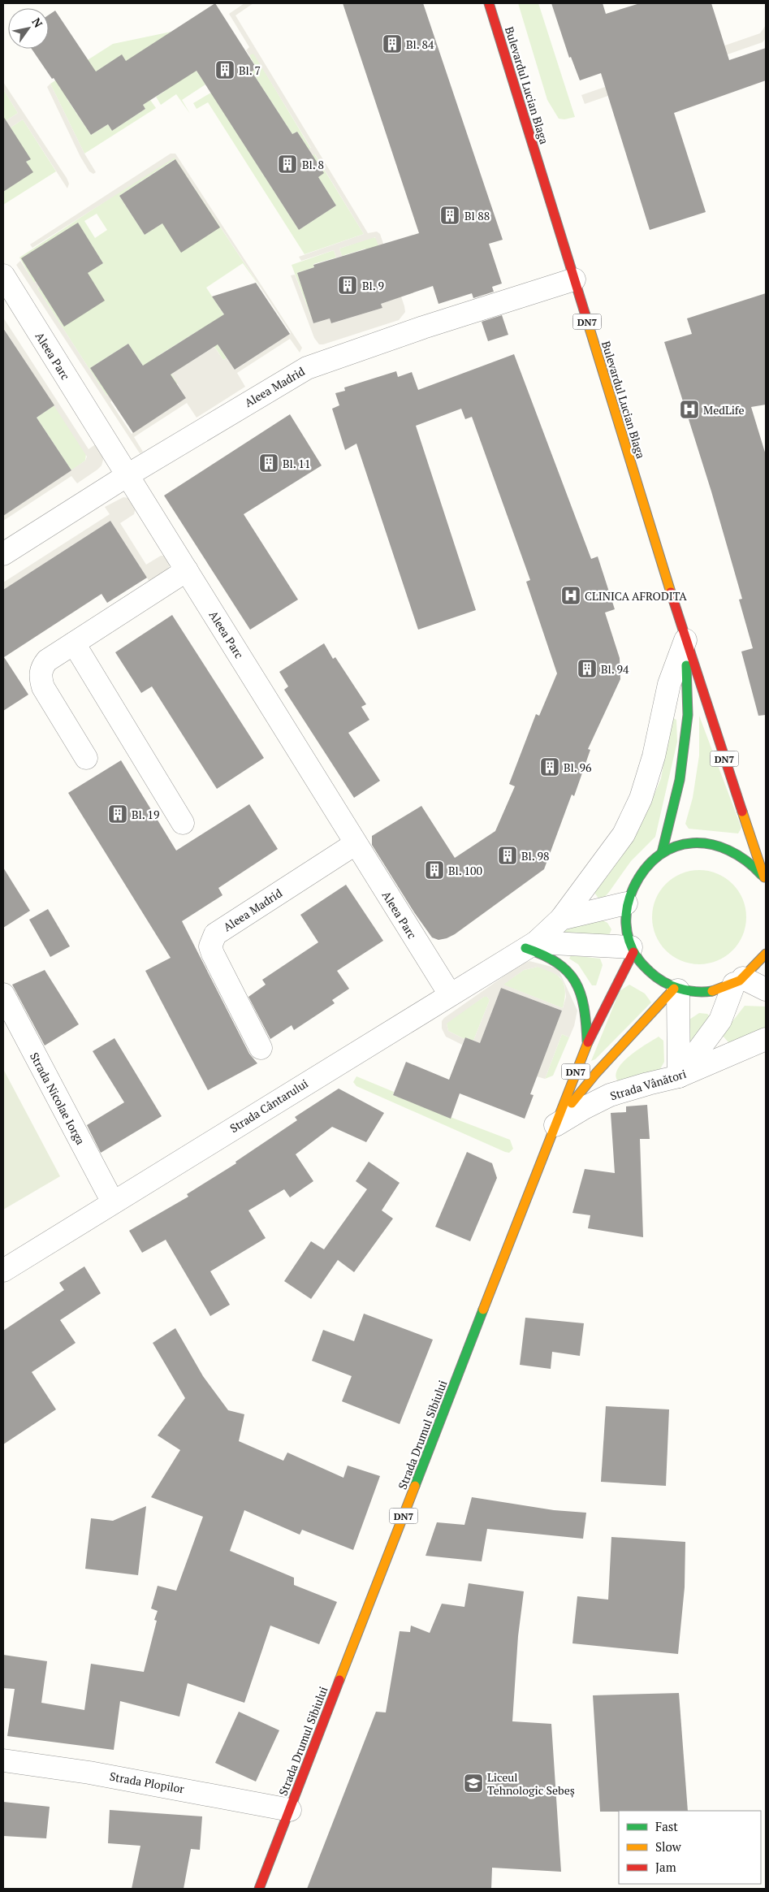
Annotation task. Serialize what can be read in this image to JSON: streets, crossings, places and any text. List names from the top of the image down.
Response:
{
  "streets": {
    "main road": ["Bulevardul Lucian Blaga", "DN7", "Strada Drumul Sibiului"],
    "street": [
      "Aleea Parc",
      "Aleea Madrid",
      "Strada Vânători",
      "Strada Nicolae Iorga",
      "Strada Cântarului",
      "Strada Plopilor"
    ]
  },
  "crossings": [
    ["Bulevardul Lucian Blaga", "Aleea Madrid"],
    ["Aleea Parc", "Aleea Madrid"],
    ["Aleea Parc", "Strada Cântarului"],
    ["Strada Vânători", "Strada Drumul Sibiului"],
    ["Strada Nicolae Iorga", "Strada Cântarului"],
    ["Strada Drumul Sibiului", "Strada Plopilor"]
  ],
  "places": {
    "building": [
      "Bl. 84",
      "Bl. 7",
      "Bl. 8",
      "Bl 88",
      "Bl. 9",
      "Bl. 11",
      "Bl. 94",
      "Bl. 96",
      "Bl. 19",
      "Bl. 98",
      "Bl. 100"
    ],
    "hospital": ["MedLife", "CLINICA AFRODITA"],
    "school or university": ["Liceul Tehnologic Sebeș"]
  },
  "legend": ["Fast", "Slow", "Jam"],
  "north": "top right"
}
